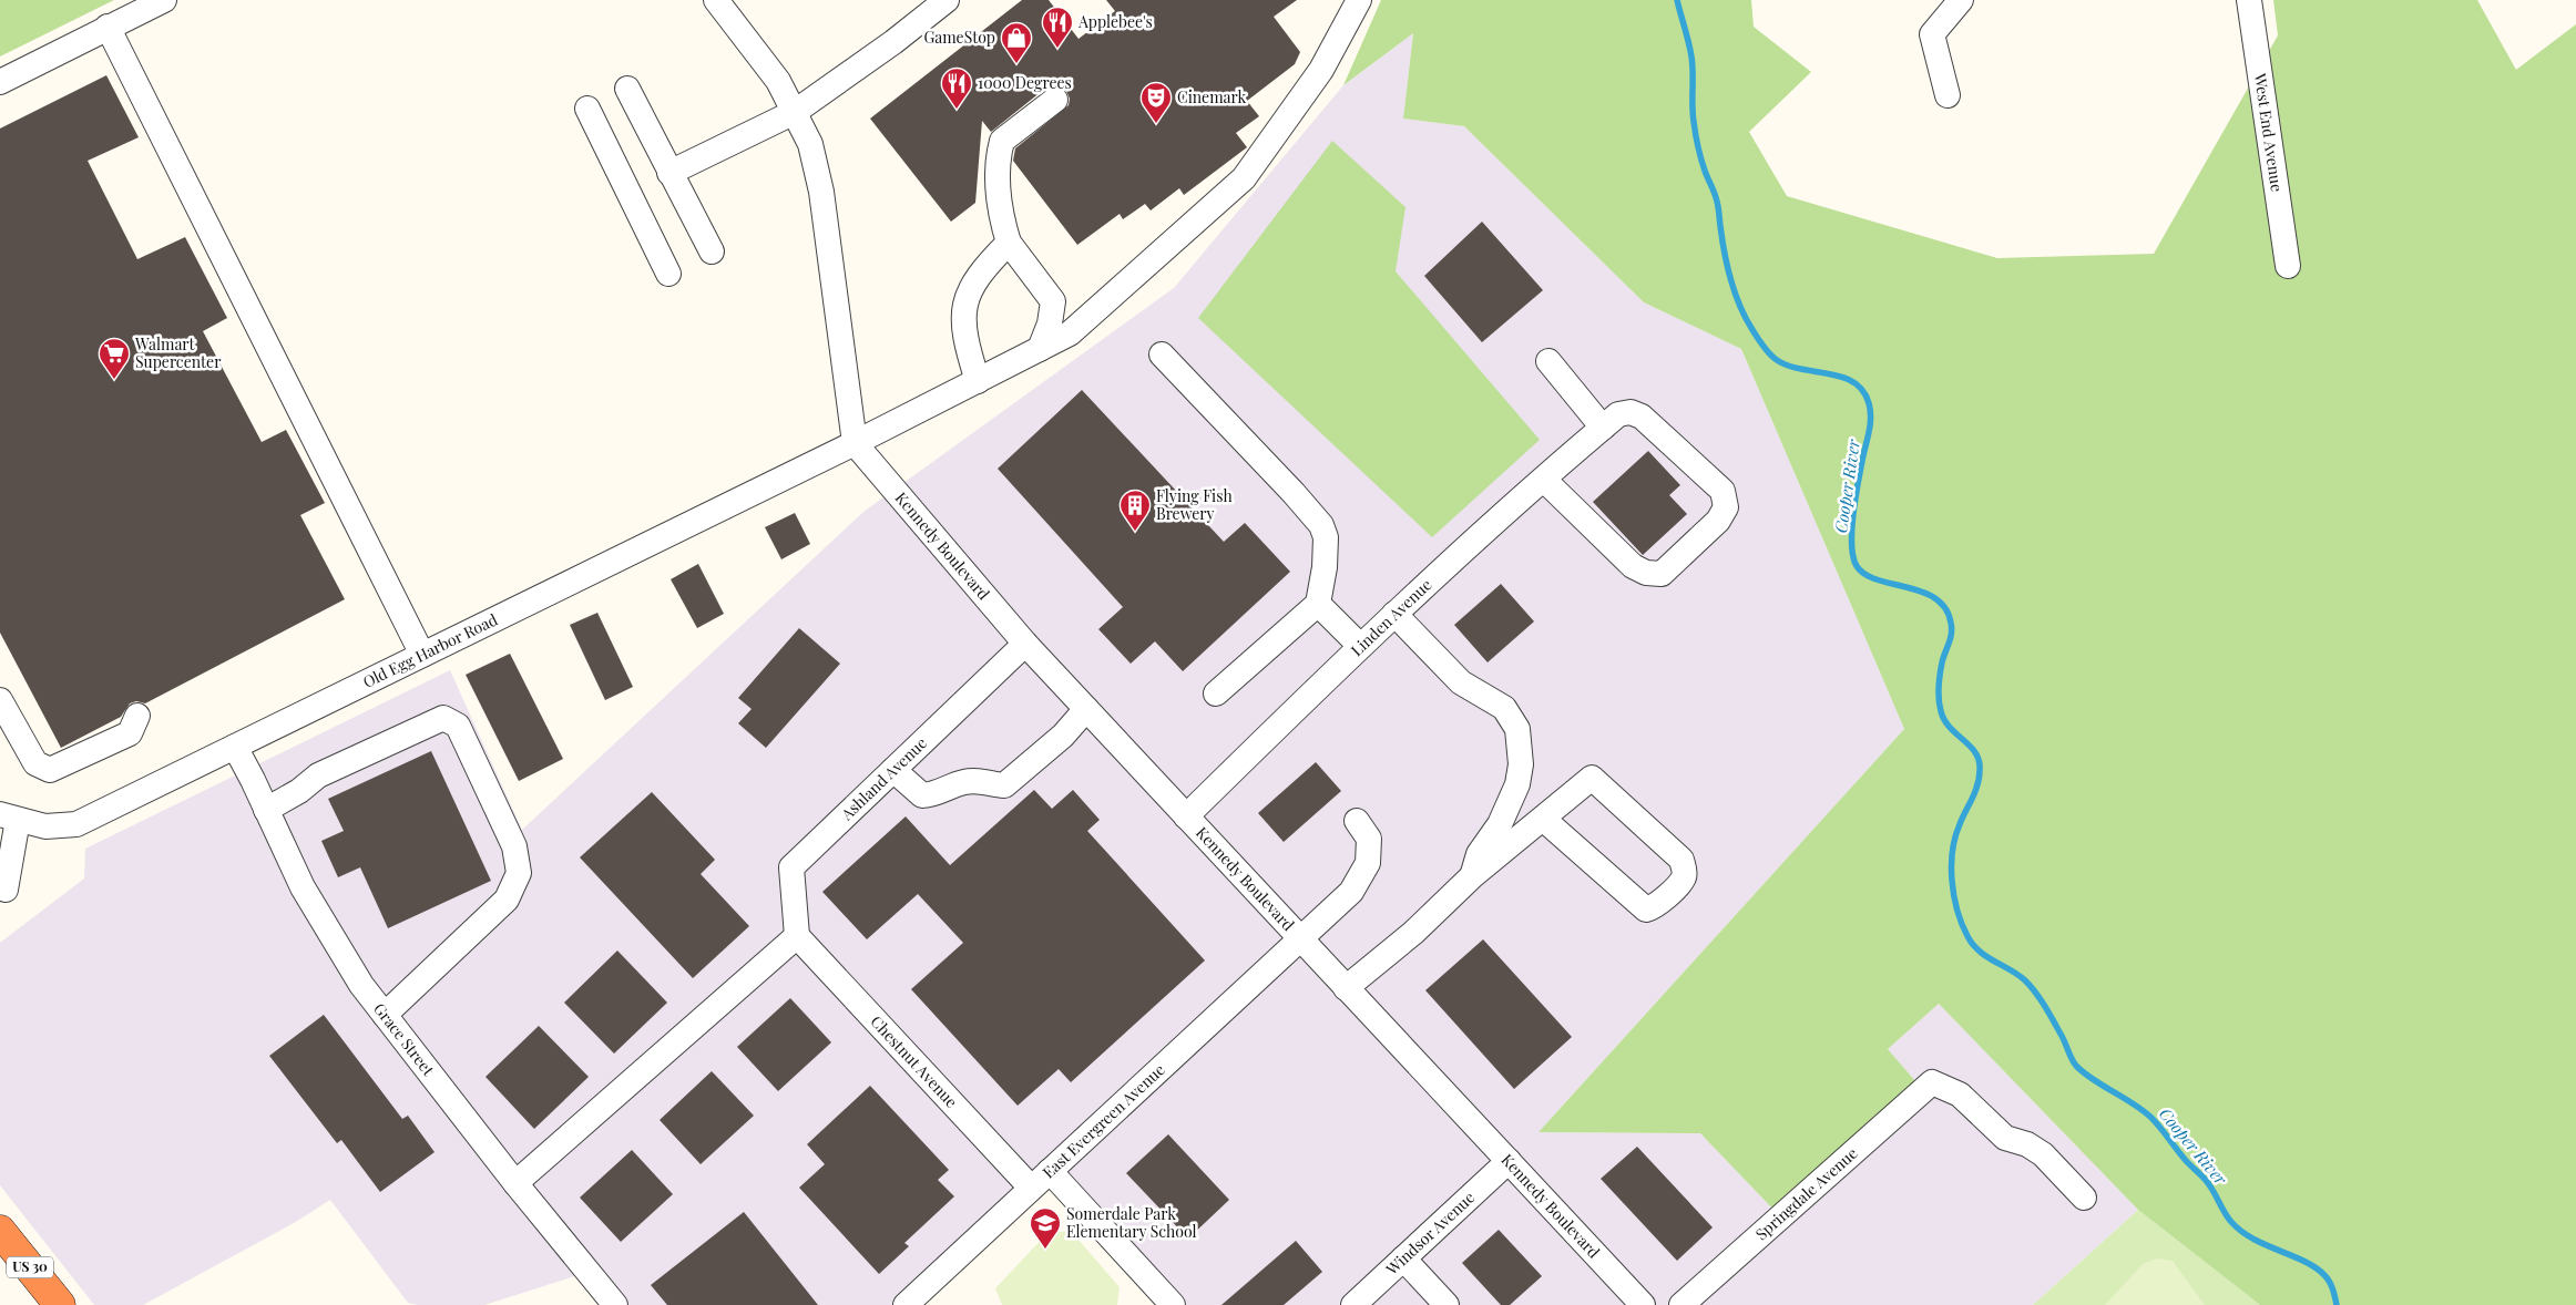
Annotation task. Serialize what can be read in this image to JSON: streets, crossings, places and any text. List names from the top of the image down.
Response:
{
  "streets": {
    "highway": ["US 30"],
    "street": [
      "West End Avenue",
      "Kennedy Boulevard",
      "Linden Avenue",
      "Old Egg Harbor Road",
      "Ashland Avenue",
      "Grace Street",
      "Chestnut Avenue",
      "East Evergreen Avenue",
      "Springdale Avenue",
      "Windsor Avenue"
    ]
  },
  "crossings": [
    ["Kennedy Boulevard", "Linden Avenue"],
    ["Kennedy Boulevard", "Old Egg Harbor Road"],
    ["Kennedy Boulevard", "Ashland Avenue"],
    ["Kennedy Boulevard", "East Evergreen Avenue"],
    ["Kennedy Boulevard", "Windsor Avenue"],
    ["Old Egg Harbor Road", "Grace Street"],
    ["Ashland Avenue", "Chestnut Avenue"],
    ["Chestnut Avenue", "East Evergreen Avenue"]
  ],
  "water": ["Cooper River"],
  "places": {
    "restaurant": ["Applebee's", "1000 Degrees"],
    "shop": ["GameStop"],
    "theatre": ["Cinemark"],
    "supermarket": ["Walmart Supercenter"],
    "building": ["Flying Fish Brewery"],
    "school or university": ["Somerdale Park Elementary School"]
  }
}
